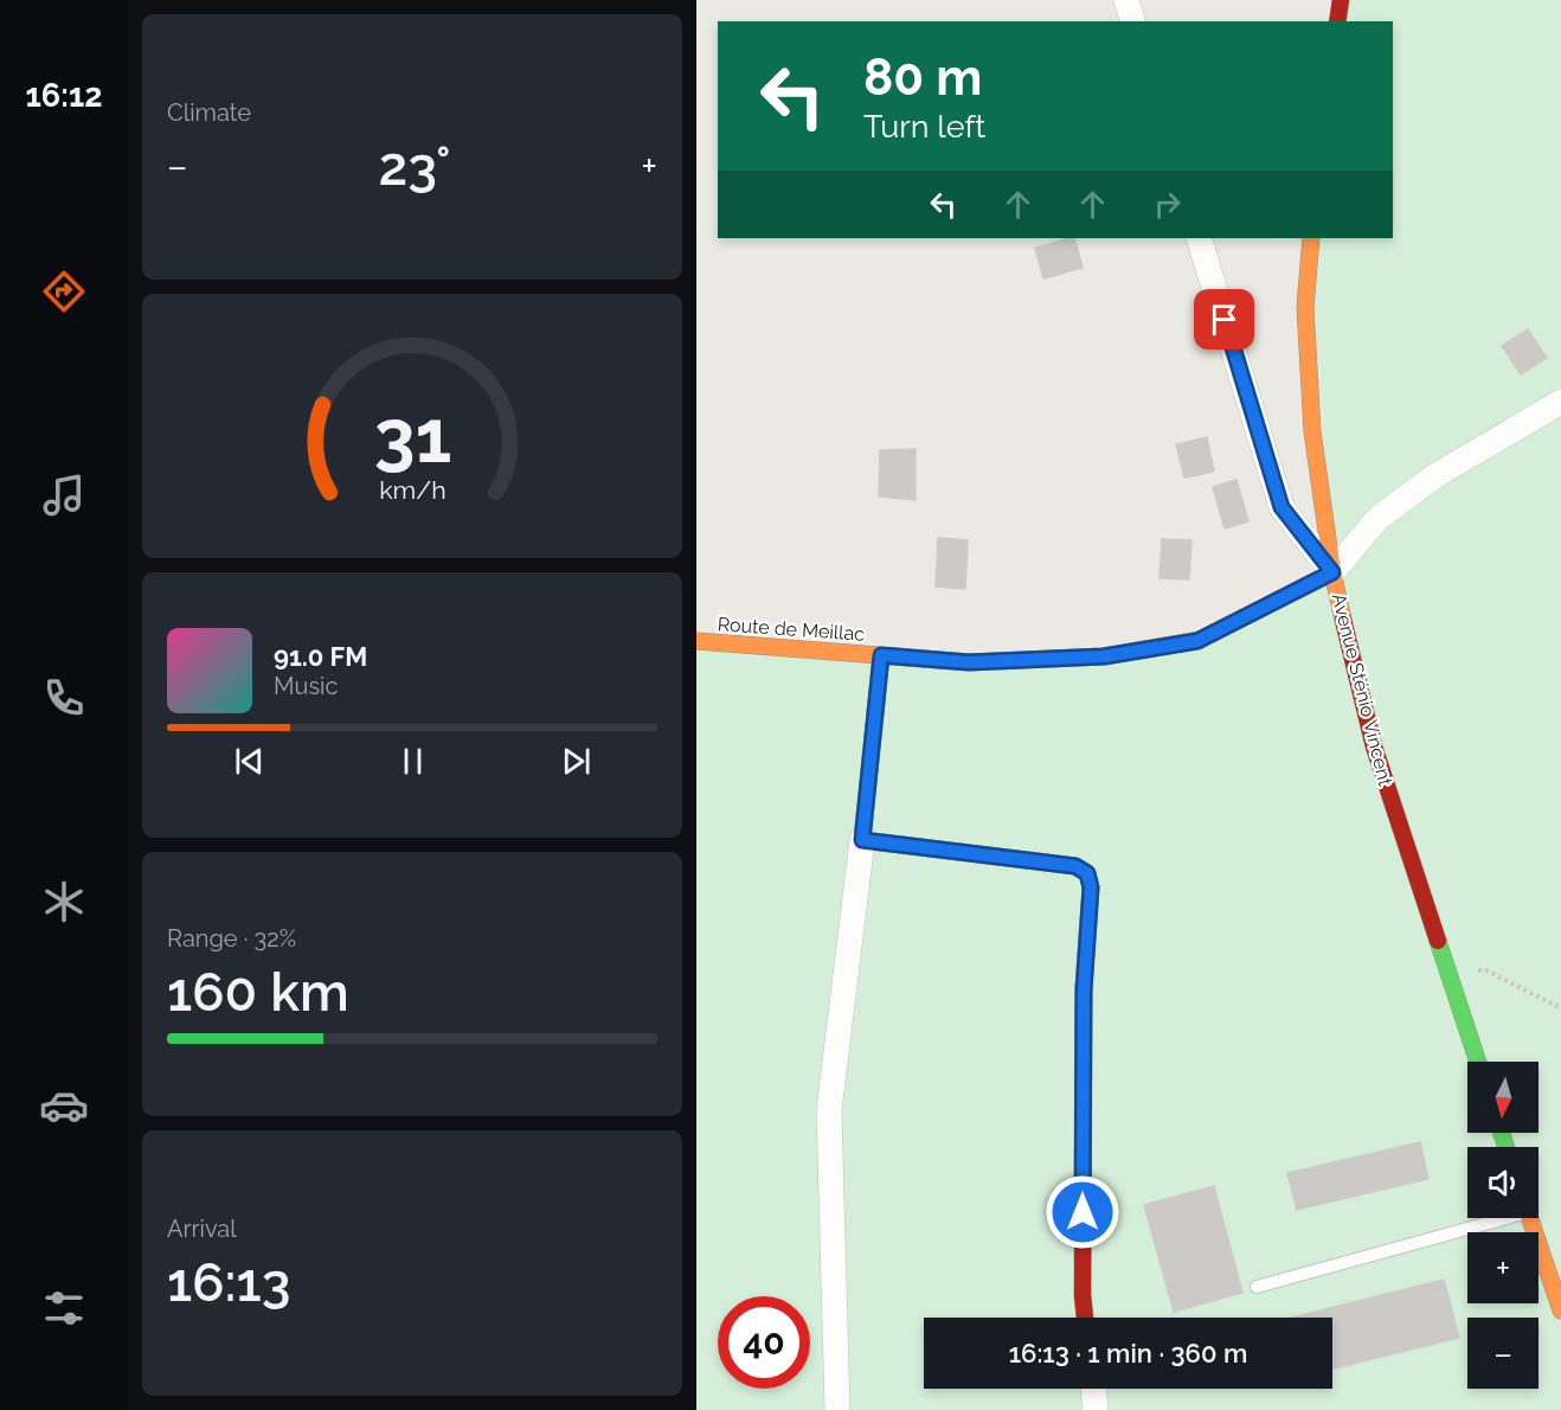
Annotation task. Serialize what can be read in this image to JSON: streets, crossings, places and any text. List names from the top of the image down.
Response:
{
  "streets": {
    "street": ["Route de Meillac", "Avenue Sténio Vincent"]
  },
  "crossings": [
    ["Route de Meillac", "Avenue Sténio Vincent"]
  ],
  "north": "bottom",
  "page": {
    "tabs": "16:12",
    "tile": [
      "Climate",
      ["Range · 32%", "160 km"],
      ["Arrival", "16:13"]
    ],
    "turn": ["80 m", "Turn left"],
    "heat": ["−", "23°", "+"],
    "song": ["91.0 FM", "Music"],
    "map_buttons": ["+", "−"],
    "limit": "40",
    "trip": "16:13 · 1 min · 360 m",
    "gauge": ["31", "km/h"]
  }
}
